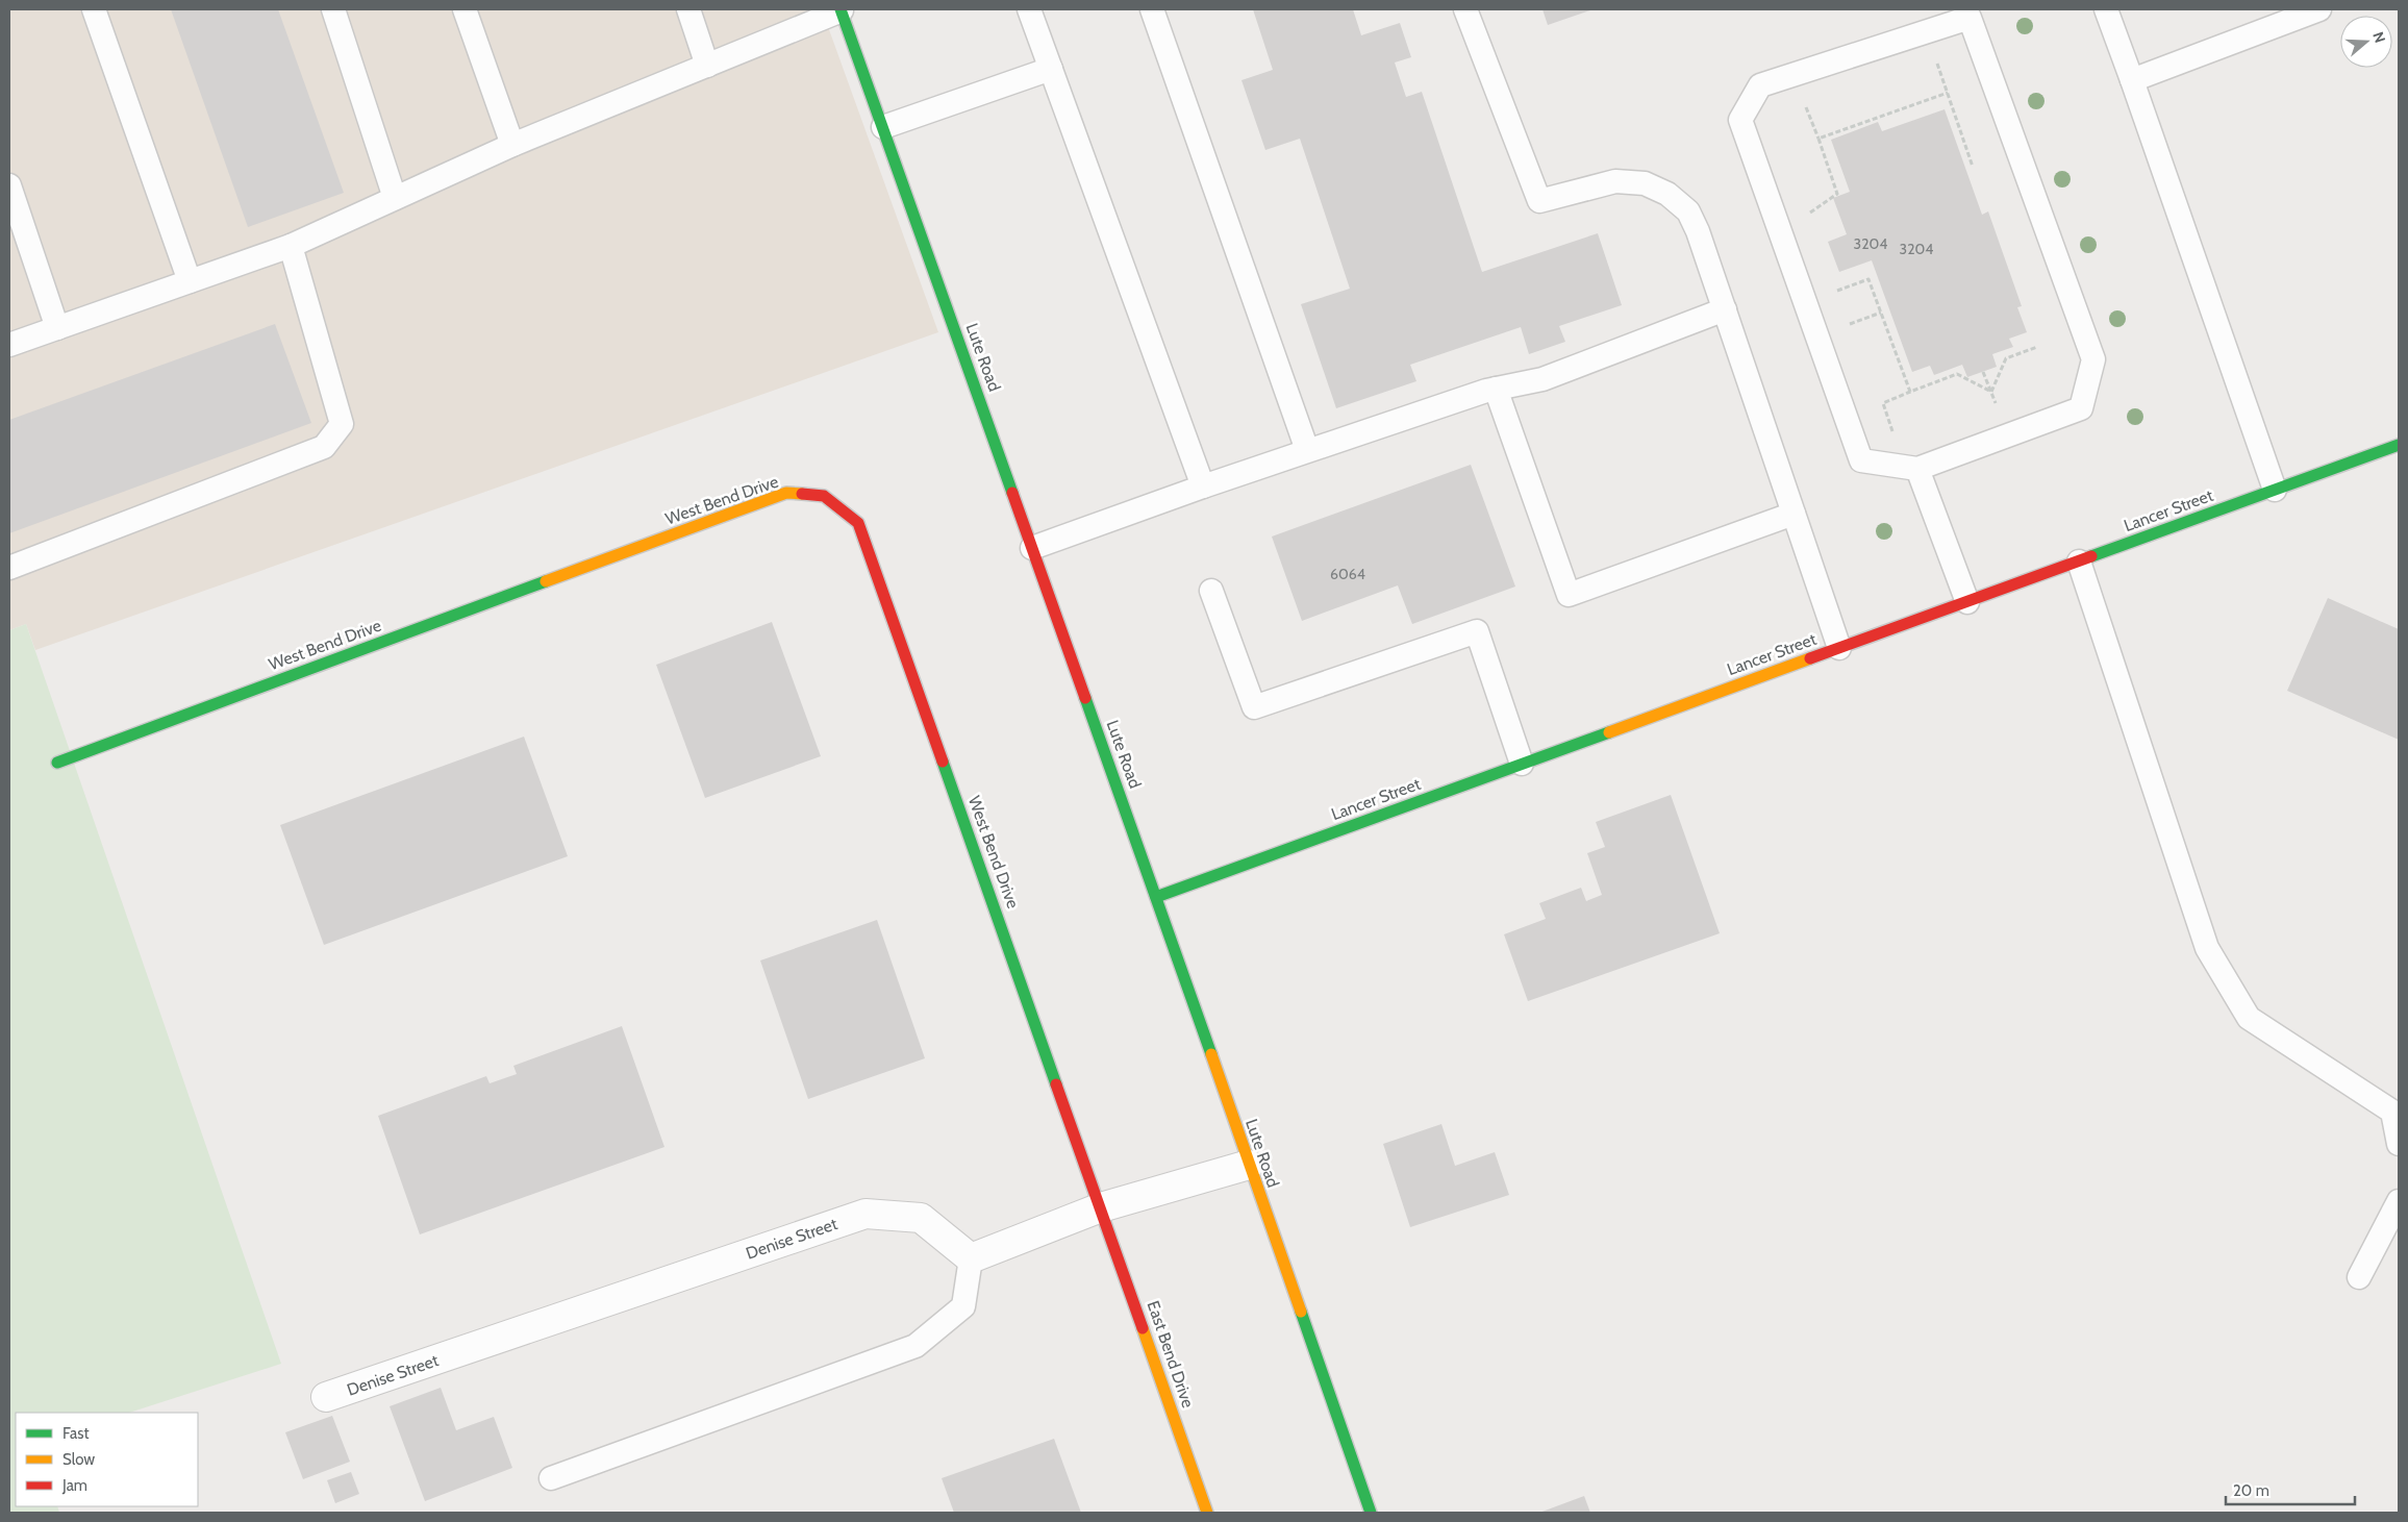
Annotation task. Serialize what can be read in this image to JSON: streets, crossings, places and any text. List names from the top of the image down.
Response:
{
  "streets": {
    "street": [
      "Lute Road",
      "West Bend Drive",
      "Lancer Street",
      "Denise Street",
      "East Bend Drive"
    ]
  },
  "crossings": [
    ["Lute Road", "Lancer Street"],
    ["West Bend Drive", "East Bend Drive"]
  ],
  "house_numbers": ["3204", "3204", "6064"],
  "legend": ["Fast", "Slow", "Jam"],
  "scale_bar": "20 m",
  "north": "right"
}
